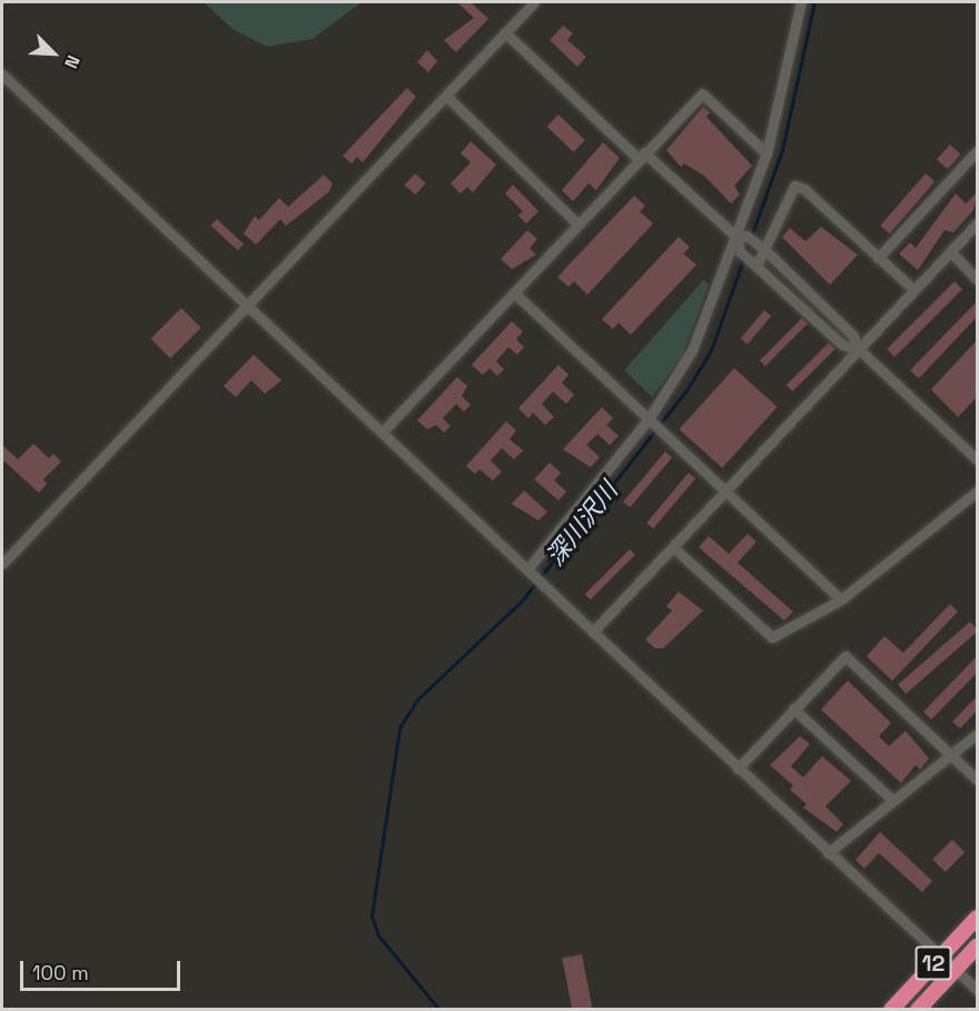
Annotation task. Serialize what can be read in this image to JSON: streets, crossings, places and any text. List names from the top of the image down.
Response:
{
  "streets": {
    "highway": ["12"]
  },
  "water": ["深川沢川"],
  "scale_bar": "100 m",
  "north": "bottom right"
}
